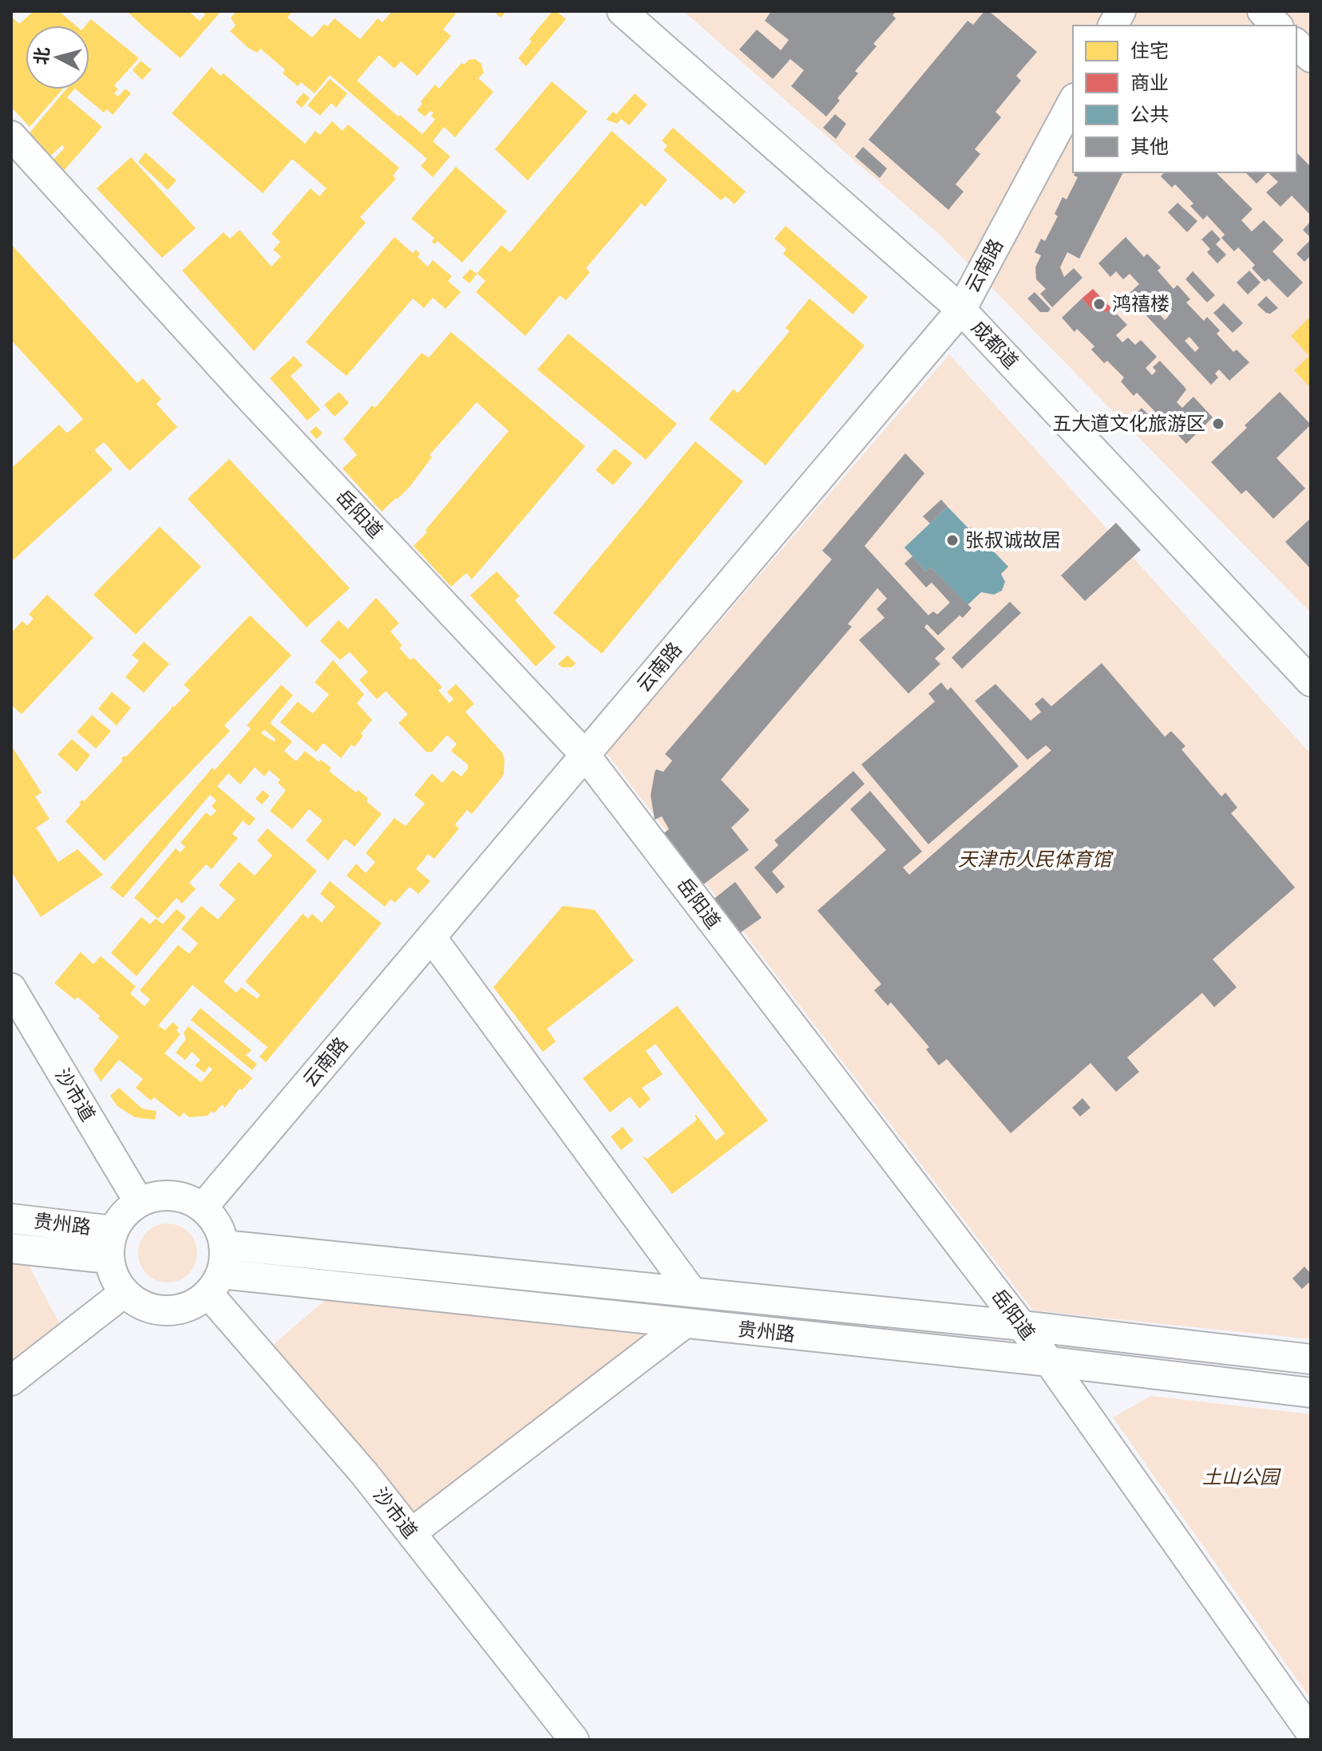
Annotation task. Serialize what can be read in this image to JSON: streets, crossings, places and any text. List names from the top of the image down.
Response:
{
  "streets": {
    "street": [
      "云南路",
      "成都道",
      "岳阳道",
      "沙市道",
      "贵州路"
    ]
  },
  "crossings": [
    ["云南路", "成都道"],
    ["云南路", "岳阳道"],
    ["云南路", "沙市道"],
    ["云南路", "贵州路"],
    ["岳阳道", "贵州路"],
    ["沙市道", "贵州路"]
  ],
  "parks": ["天津市人民体育馆", "土山公园"],
  "places": ["鸿禧楼", "五大道文化旅游区", "张叔诚故居"],
  "legend": [
    "住宅",
    "商业",
    "公共",
    "其他"
  ],
  "north": "left"
}
